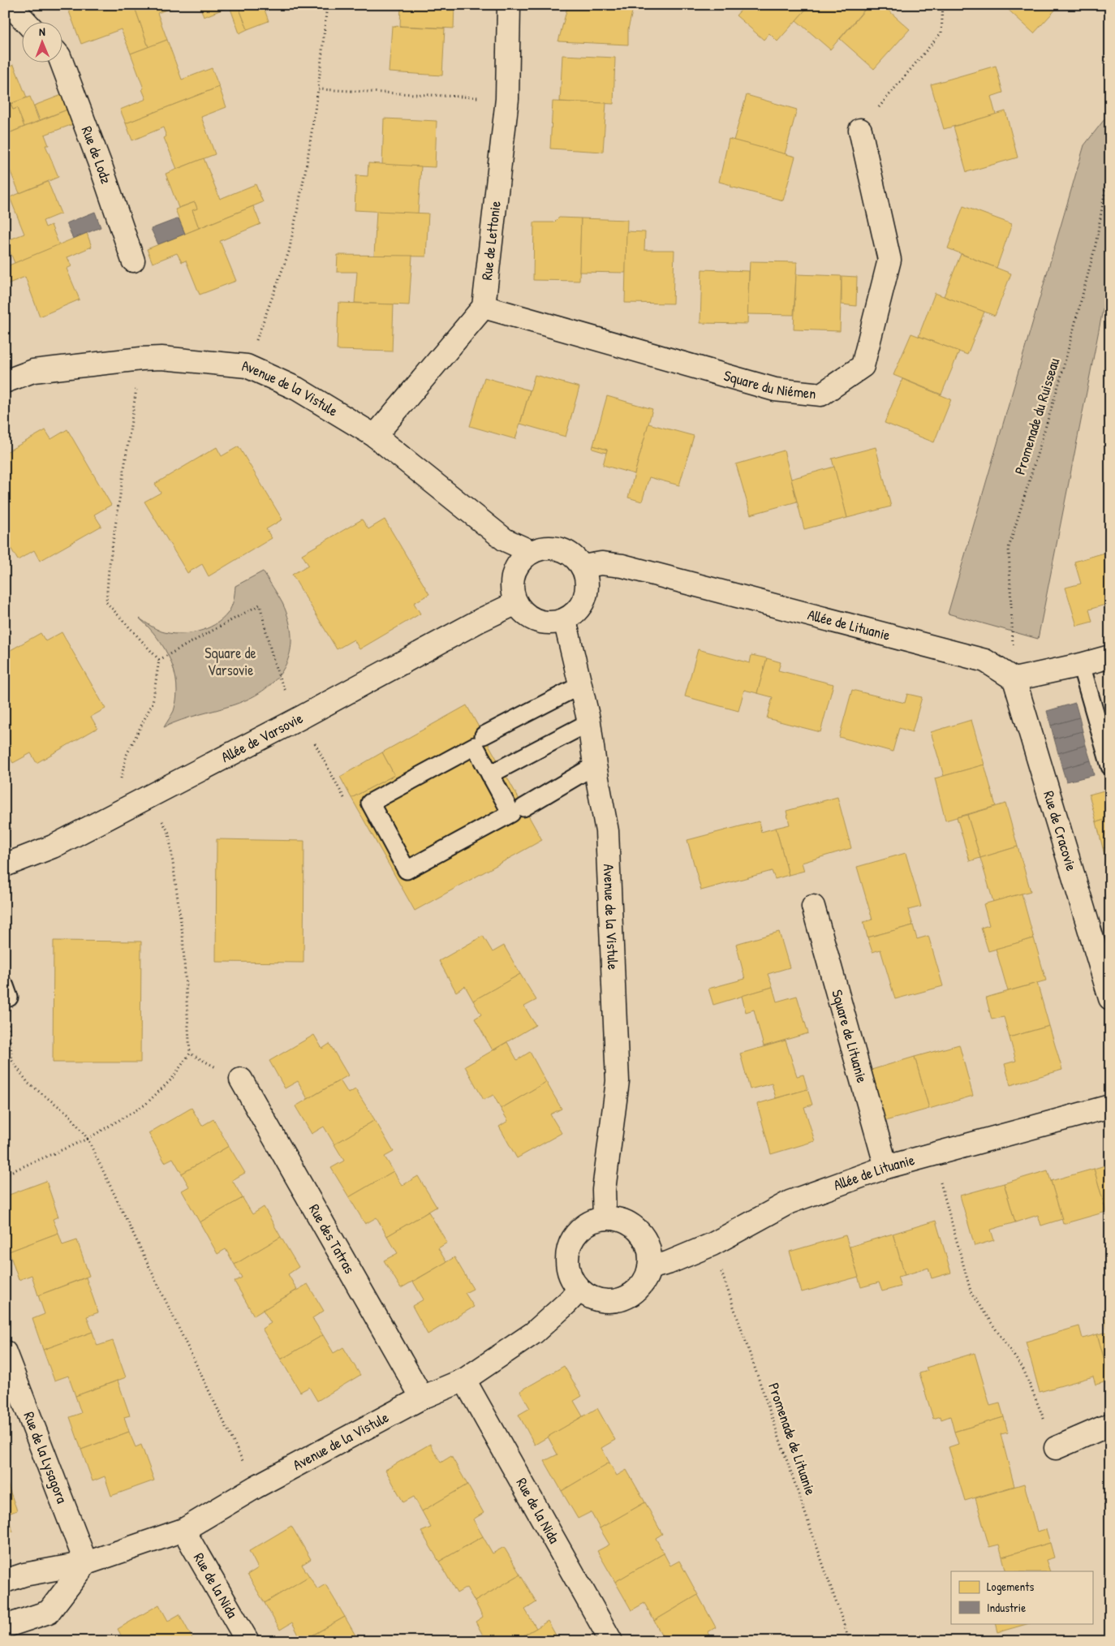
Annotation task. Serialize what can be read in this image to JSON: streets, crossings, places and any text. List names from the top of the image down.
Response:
{
  "streets": {
    "street": [
      "Rue de Lodz",
      "Rue de Lettonie",
      "Square du Niémen",
      "Avenue de la Vistule",
      "Allée de Lituanie",
      "Allée de Varsovie",
      "Rue de Cracovie",
      "Square de Lituanie",
      "Rue des Tatras",
      "Rue de la Lysagora",
      "Rue de la Nida"
    ],
    "path": ["Promenade du Ruisseau", "Promenade de Lituanie"]
  },
  "crossings": [
    ["Rue de Lettonie", "Square du Niémen"],
    ["Avenue de la Vistule", "Allée de Lituanie"],
    ["Avenue de la Vistule", "Allée de Varsovie"],
    ["Avenue de la Vistule", "Rue des Tatras"],
    ["Avenue de la Vistule", "Rue de la Lysagora"],
    ["Avenue de la Vistule", "Rue de la Nida"],
    ["Promenade du Ruisseau", "Allée de Lituanie"],
    ["Promenade du Ruisseau", "Rue de Cracovie"],
    ["Allée de Lituanie", "Allée de Varsovie"],
    ["Allée de Lituanie", "Rue de Cracovie"],
    ["Allée de Lituanie", "Square de Lituanie"],
    ["Allée de Lituanie", "Promenade de Lituanie"]
  ],
  "parks": ["Square de Varsovie"],
  "legend": ["Logements", "Industrie"],
  "north": "top"
}
